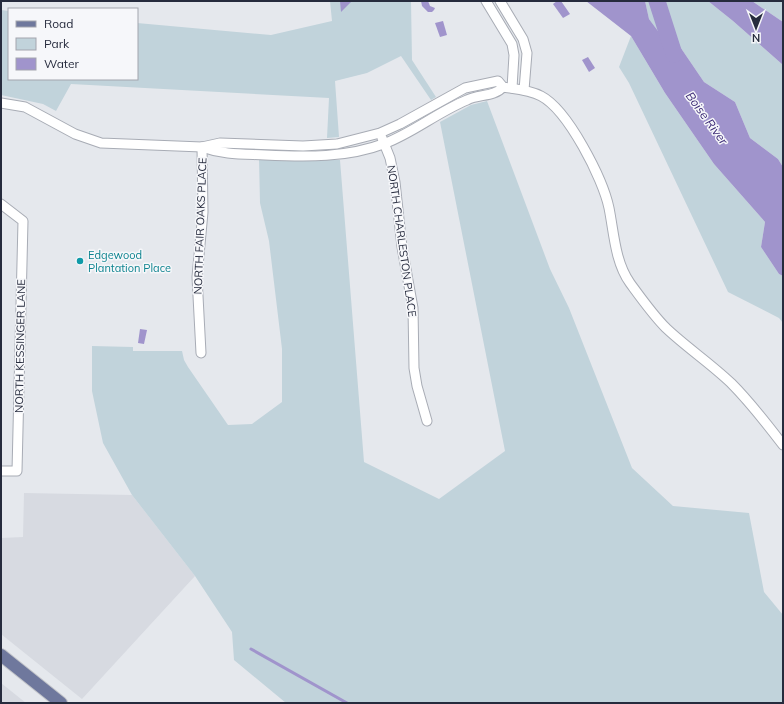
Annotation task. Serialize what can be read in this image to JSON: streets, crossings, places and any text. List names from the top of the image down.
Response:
{
  "streets": {
    "street": ["NORTH FAIR OAKS PLACE", "NORTH CHARLESTON PLACE", "NORTH KESSINGER LANE"]
  },
  "water": ["Boise River"],
  "places": ["Edgewood Plantation Place"],
  "legend": ["Road", "Park", "Water"],
  "north": "bottom"
}
